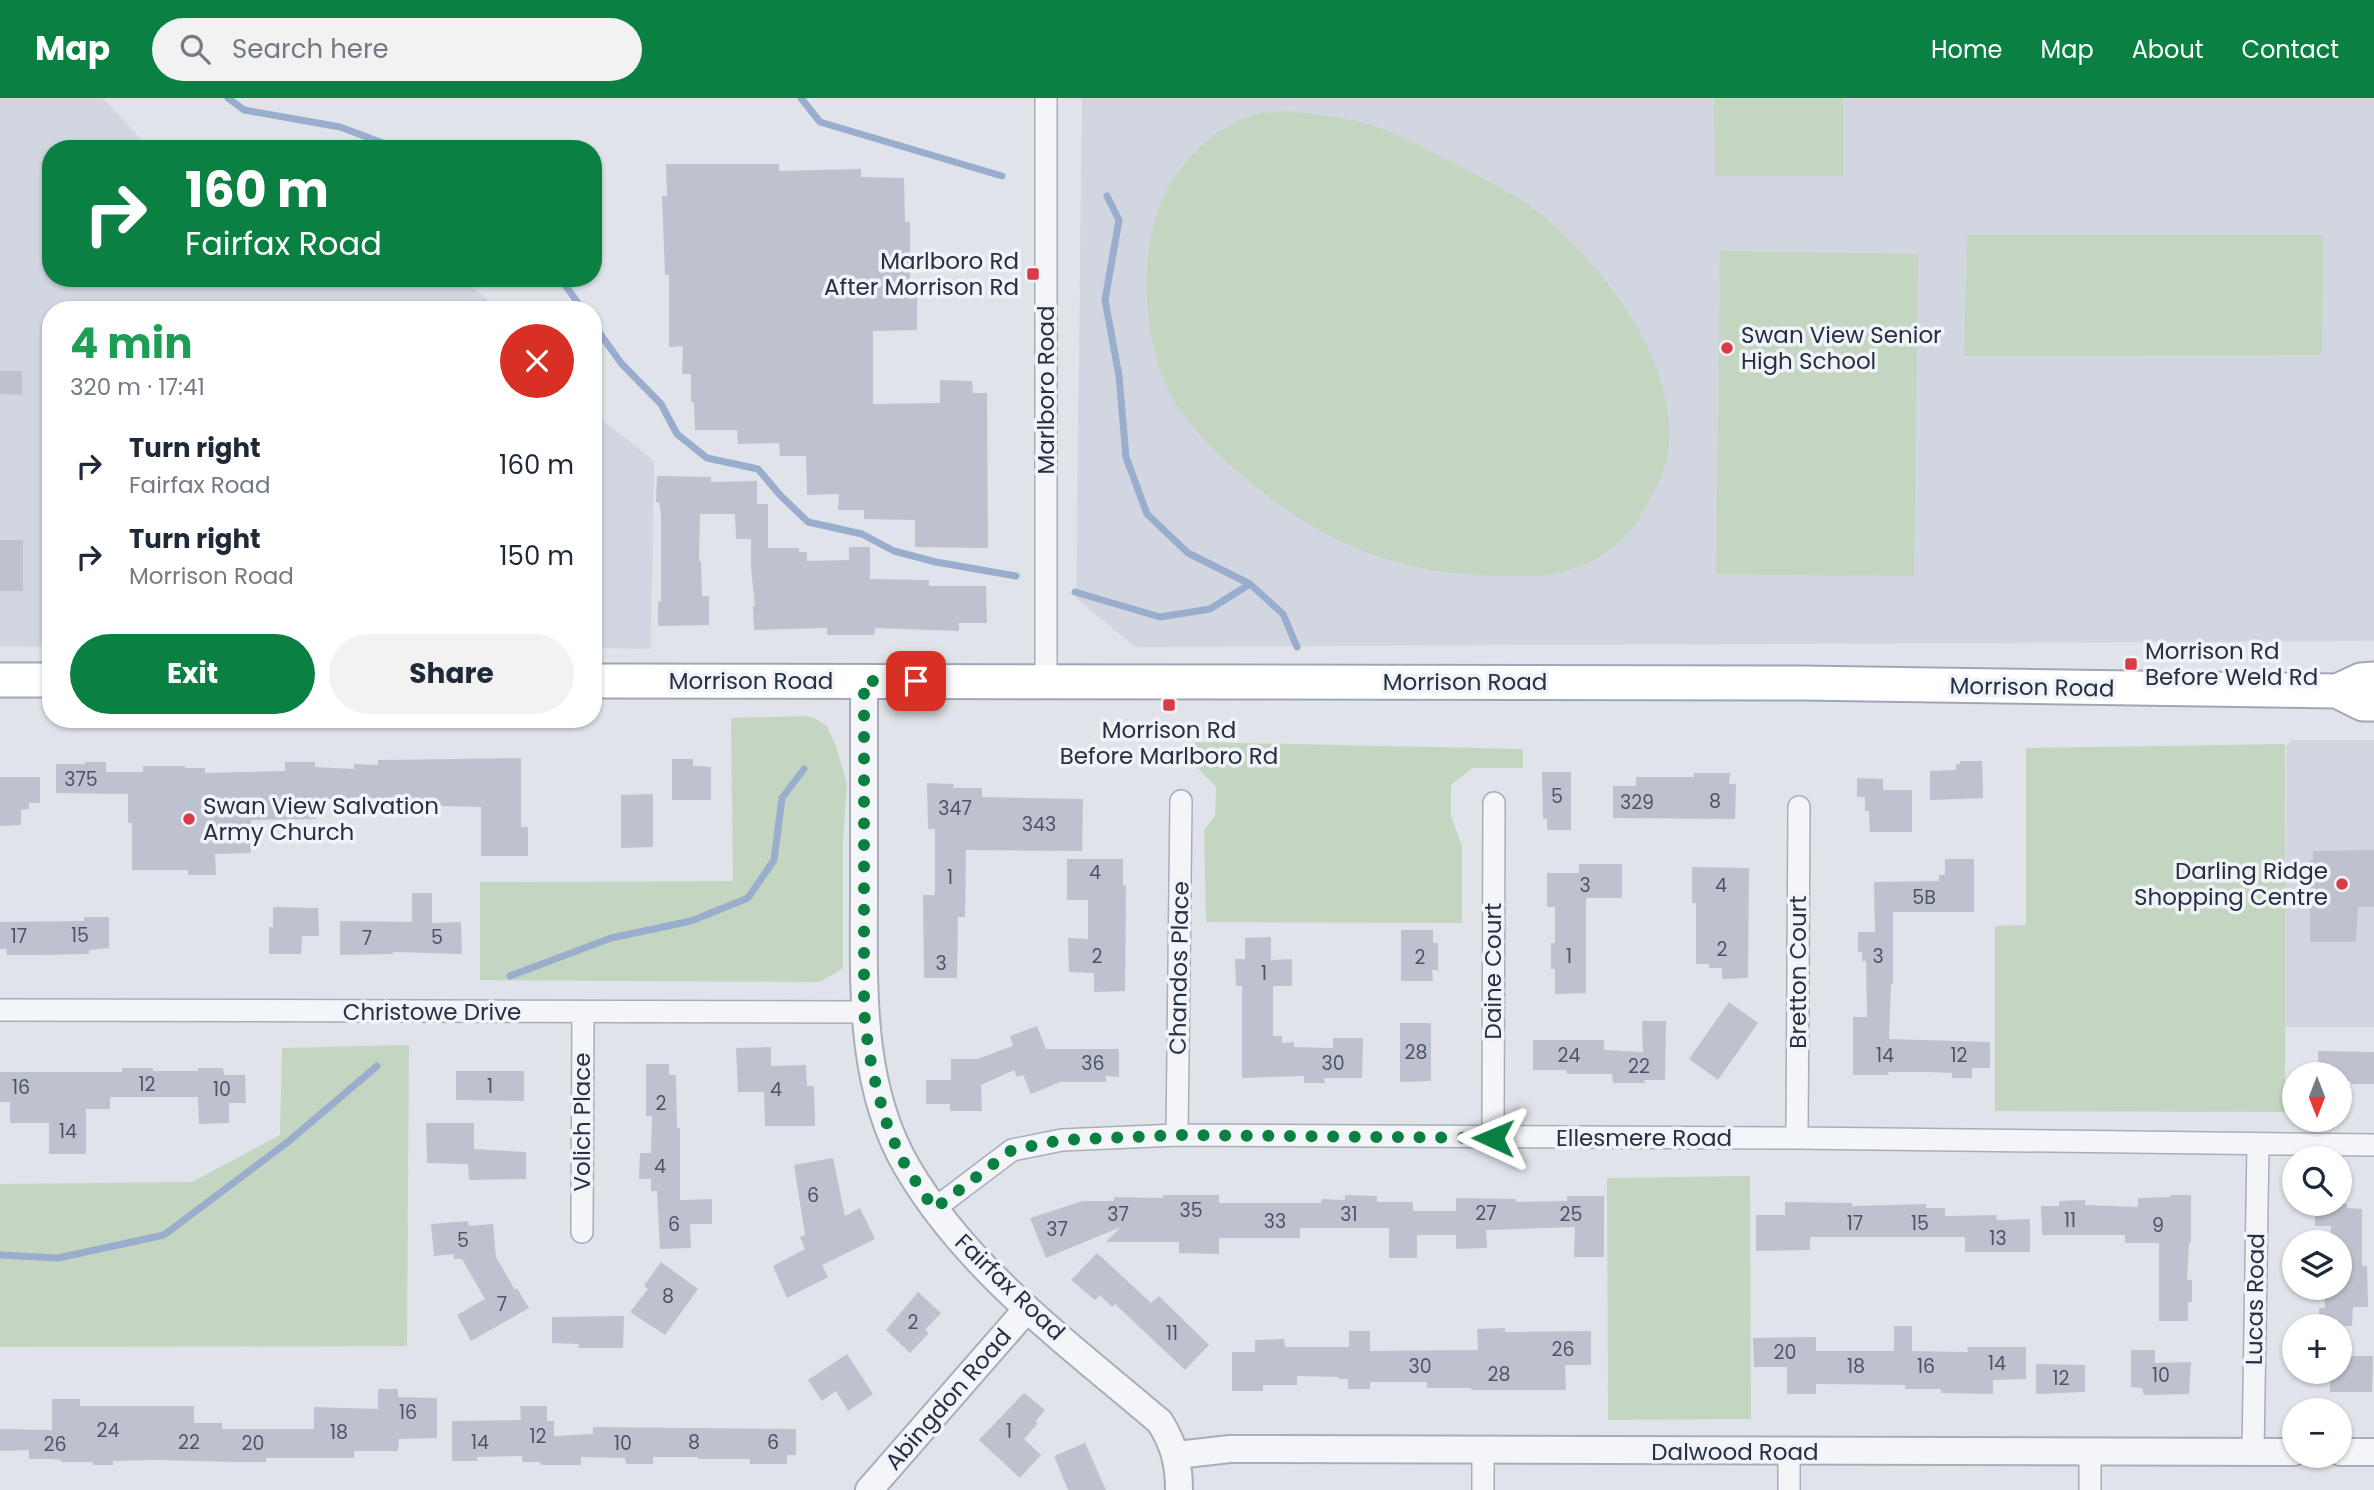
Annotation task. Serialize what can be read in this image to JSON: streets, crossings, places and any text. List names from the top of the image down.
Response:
{
  "streets": {
    "main road": ["Morrison Road"],
    "street": [
      "Marlboro Road",
      "Chandos Place",
      "Daine Court",
      "Bretton Court",
      "Christowe Drive",
      "Volich Place",
      "Ellesmere Road",
      "Fairfax Road",
      "Lucas Road",
      "Abingdon Road",
      "Dalwood Road"
    ]
  },
  "crossings": [
    ["Marlboro Road", "Morrison Road"],
    ["Morrison Road", "Fairfax Road"],
    ["Chandos Place", "Ellesmere Road"],
    ["Daine Court", "Ellesmere Road"],
    ["Bretton Court", "Ellesmere Road"],
    ["Christowe Drive", "Volich Place"],
    ["Christowe Drive", "Fairfax Road"],
    ["Ellesmere Road", "Fairfax Road"],
    ["Ellesmere Road", "Lucas Road"],
    ["Fairfax Road", "Abingdon Road"],
    ["Fairfax Road", "Dalwood Road"],
    ["Lucas Road", "Dalwood Road"]
  ],
  "places": {
    "transit": ["Marlboro Rd After Morrison Rd", "Morrison Rd Before Weld Rd", "Morrison Rd Before Marlboro Rd"],
    "other": ["Swan View Senior High School", "Swan View Salvation Army Church", "Darling Ridge Shopping Centre"]
  },
  "house_numbers": [
    "375",
    "5",
    "8",
    "329",
    "347",
    "343",
    "4",
    "1",
    "3",
    "4",
    "5B",
    "15",
    "17",
    "5",
    "7",
    "2",
    "2",
    "1",
    "3",
    "2",
    "3",
    "1",
    "28",
    "24",
    "14",
    "12",
    "36",
    "30",
    "22",
    "12",
    "1",
    "16",
    "10",
    "4",
    "2",
    "14",
    "4",
    "6",
    "35",
    "27",
    "37",
    "31",
    "25",
    "11",
    "33",
    "17",
    "15",
    "6",
    "9",
    "37",
    "13",
    "5",
    "8",
    "7",
    "2",
    "11",
    "26",
    "20",
    "14",
    "30",
    "18",
    "16",
    "28",
    "10",
    "12",
    "16",
    "24",
    "1",
    "18",
    "12",
    "22",
    "14",
    "8",
    "6",
    "20",
    "10",
    "26"
  ],
  "north": "bottom",
  "page": {
    "header": "Map",
    "search": "Search here",
    "nav": [
      "Home",
      "Map",
      "About",
      "Contact"
    ],
    "turn": ["160 m", "Fairfax Road"],
    "heading": ["4 min", "320 m · 17:41"],
    "list": [
      {
        "name": "Turn right",
        "note": "Fairfax Road",
        "value": "160 m"
      },
      {
        "name": "Turn right",
        "note": "Morrison Road",
        "value": "150 m"
      }
    ],
    "buttons": ["Exit", "Share"],
    "map_buttons": ["+", "−"]
  }
}
